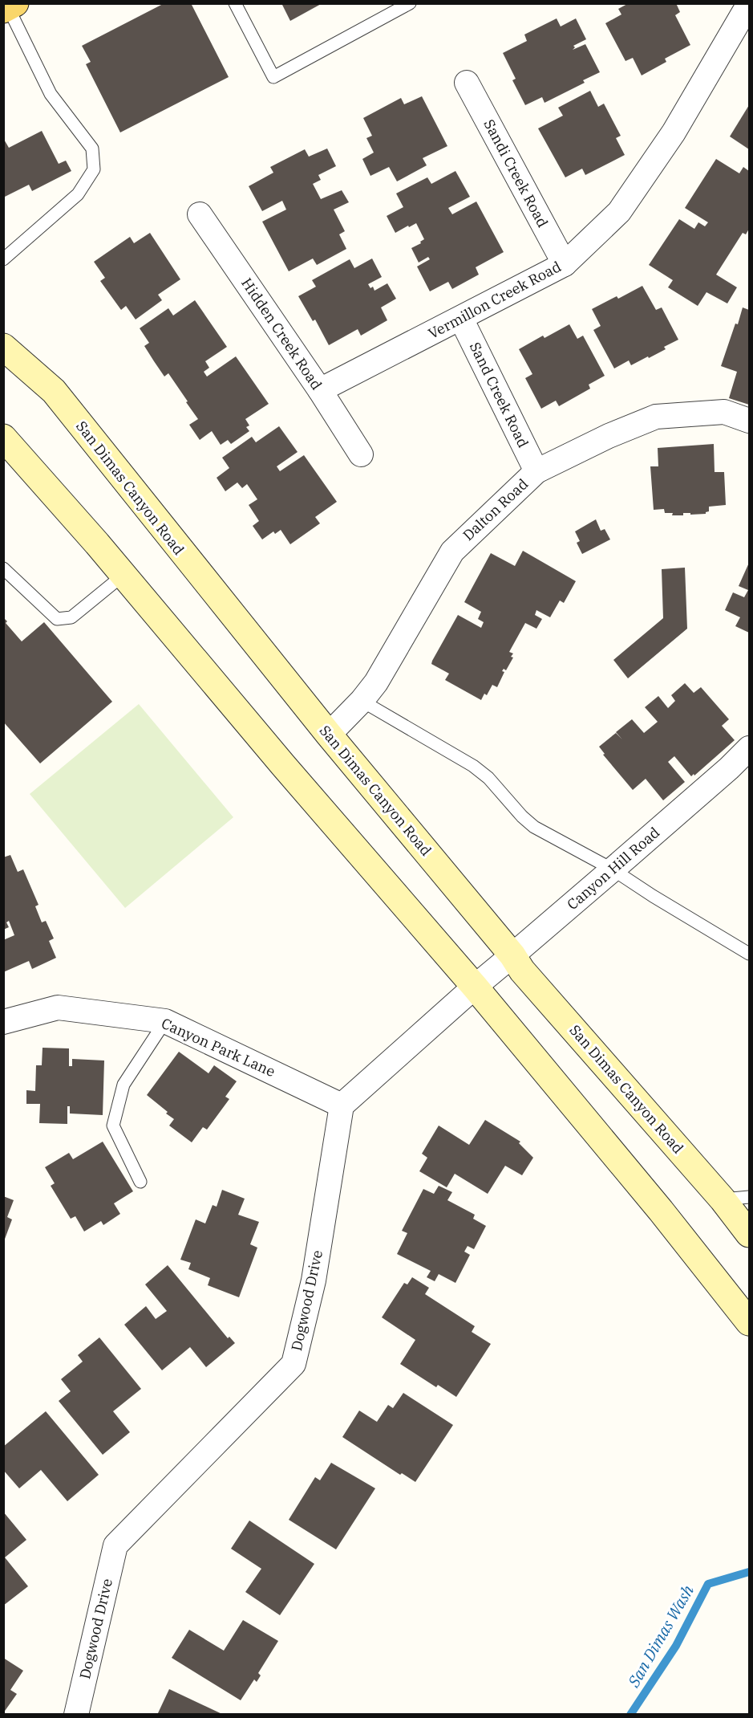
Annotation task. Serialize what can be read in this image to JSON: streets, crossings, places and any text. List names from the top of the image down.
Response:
{
  "streets": {
    "street": [
      "Sandi Creek Road",
      "Vermillon Creek Road",
      "Hidden Creek Road",
      "Sand Creek Road",
      "San Dimas Canyon Road",
      "Dalton Road",
      "Canyon Hill Road",
      "Canyon Park Lane",
      "Dogwood Drive"
    ]
  },
  "crossings": [
    ["Sandi Creek Road", "Vermillon Creek Road"],
    ["Vermillon Creek Road", "Hidden Creek Road"],
    ["Vermillon Creek Road", "Sand Creek Road"],
    ["Sand Creek Road", "Dalton Road"],
    ["San Dimas Canyon Road", "Dalton Road"],
    ["San Dimas Canyon Road", "Canyon Hill Road"],
    ["Canyon Park Lane", "Dogwood Drive"]
  ],
  "water": ["San Dimas Wash"]
}
